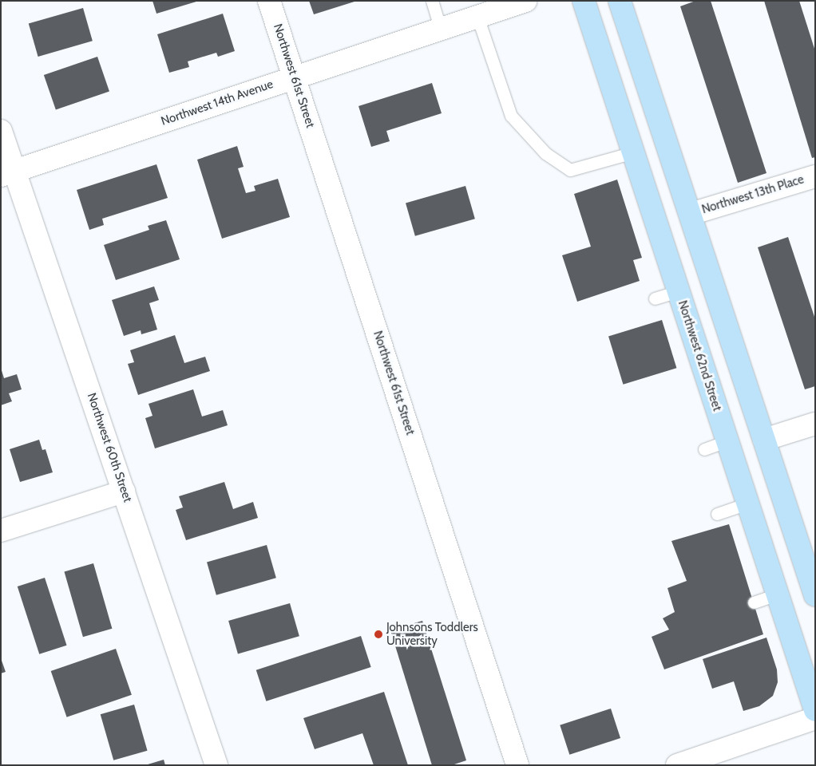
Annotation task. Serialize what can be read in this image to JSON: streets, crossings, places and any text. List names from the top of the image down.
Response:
{
  "streets": {
    "main road": ["Northwest 62nd Street"],
    "street": [
      "Northwest 61st Street",
      "Northwest 14th Avenue",
      "Northwest 13th Place",
      "Northwest 60th Street"
    ]
  },
  "crossings": [
    ["Northwest 61st Street", "Northwest 14th Avenue"],
    ["Northwest 14th Avenue", "Northwest 60th Street"]
  ],
  "places": ["Johnsons Toddlers University"]
}
